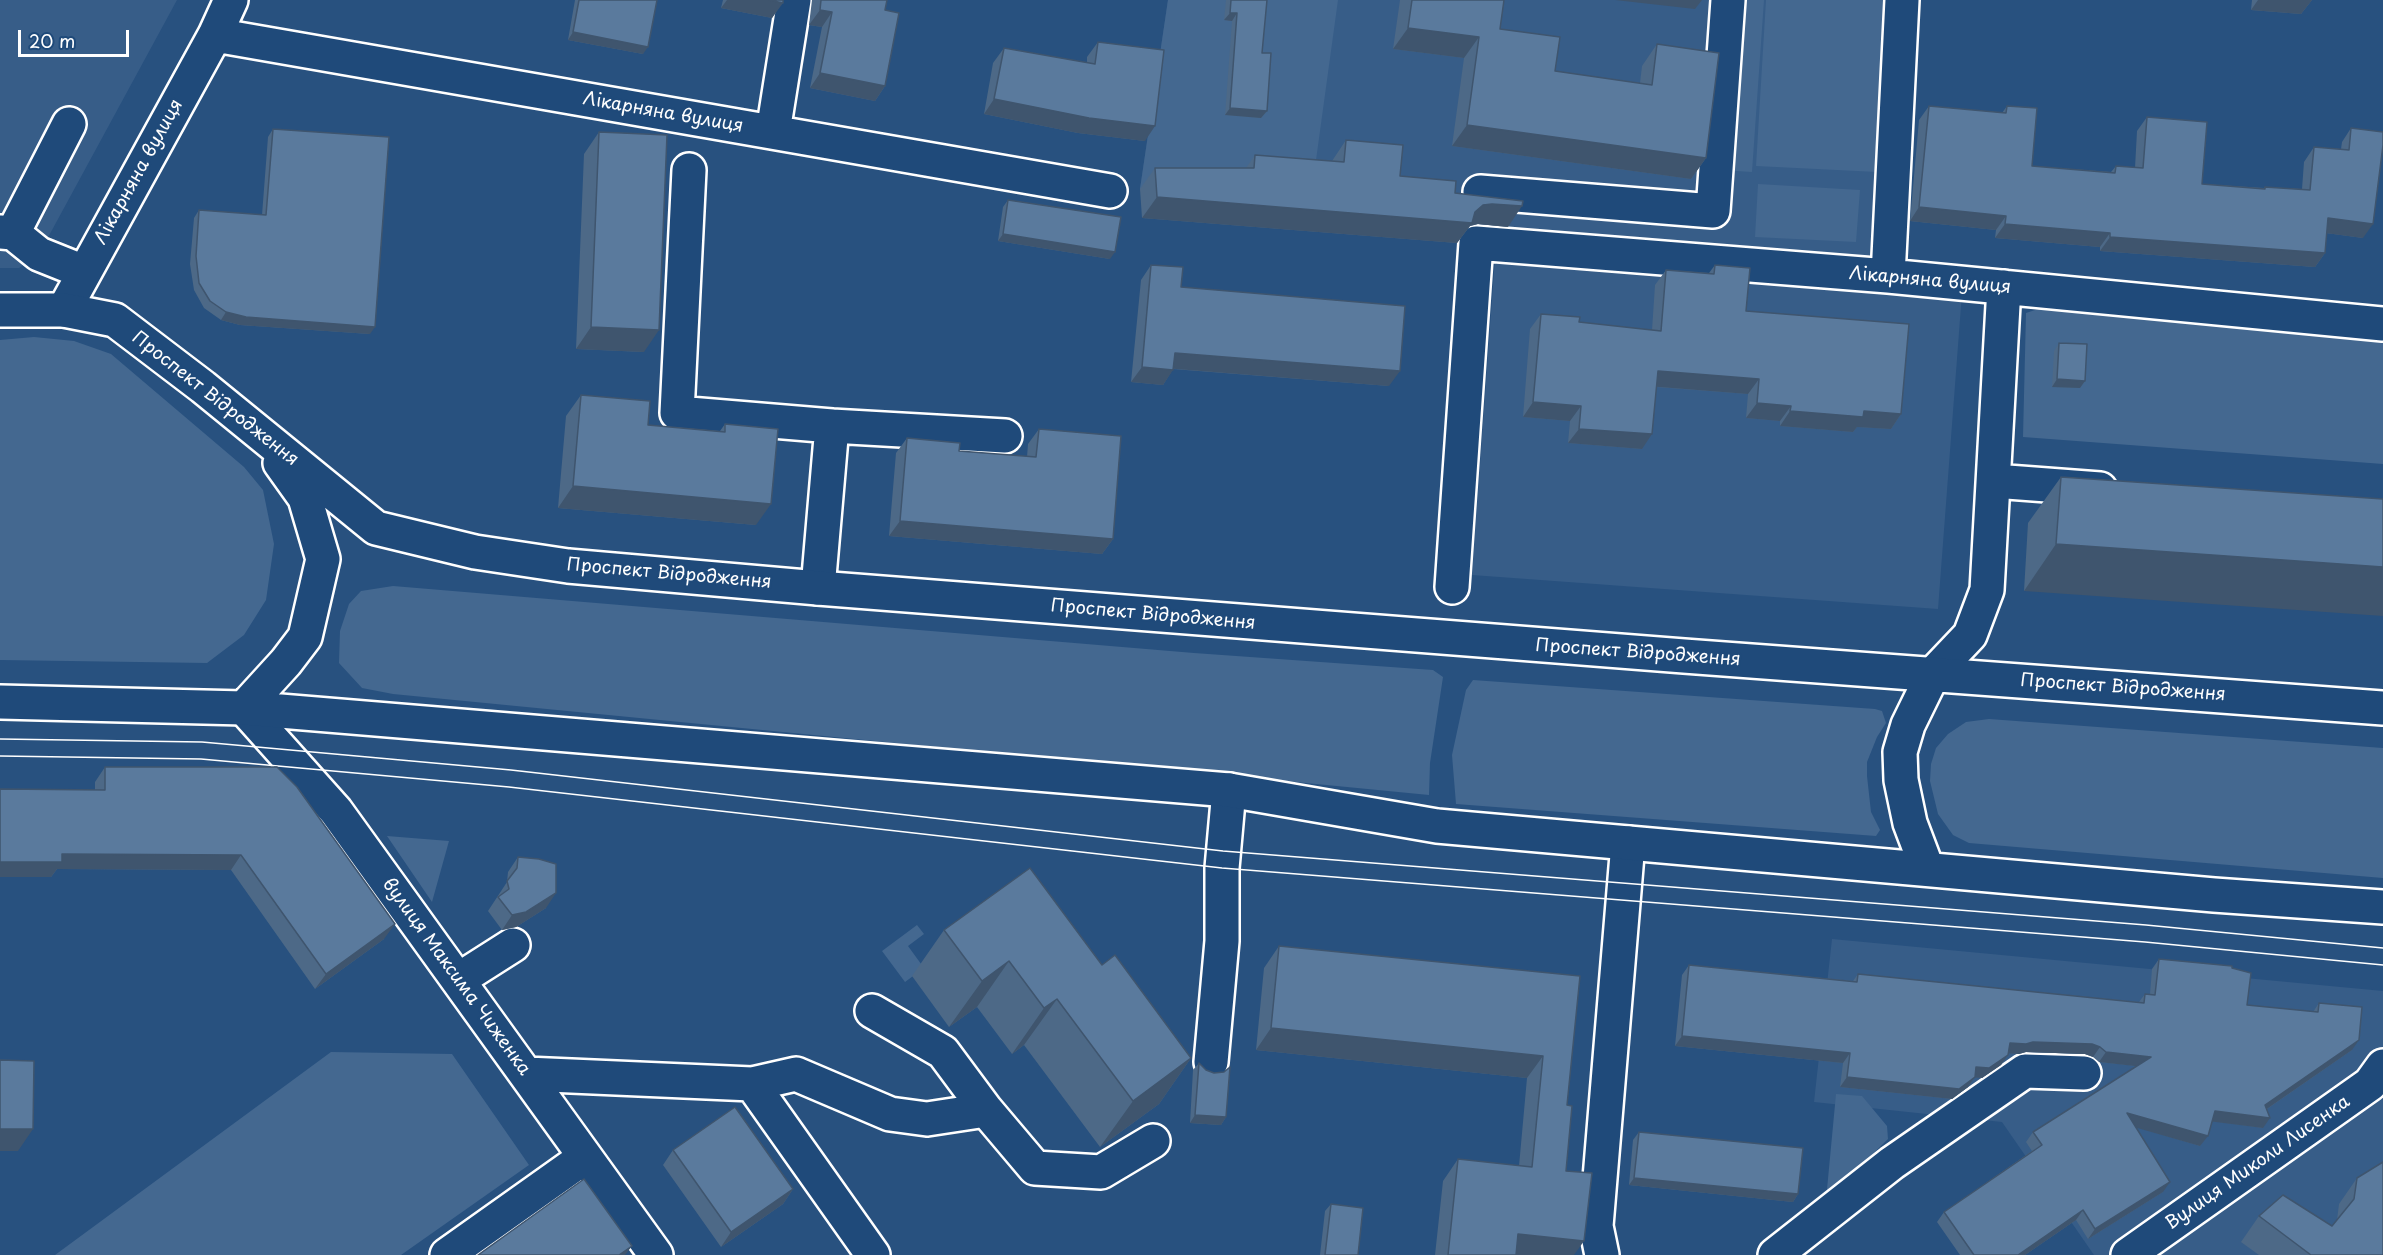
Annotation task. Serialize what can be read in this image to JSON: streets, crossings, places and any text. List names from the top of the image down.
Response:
{
  "streets": {
    "main road": [
      "Лікарняна вулиця",
      "Проспект Відродження",
      "вулиця Максима Чиженка",
      "Вулиця Миколи Лисенка"
    ]
  },
  "crossings": [
    ["Лікарняна вулиця", "Проспект Відродження"]
  ],
  "scale_bar": "20 m"
}
